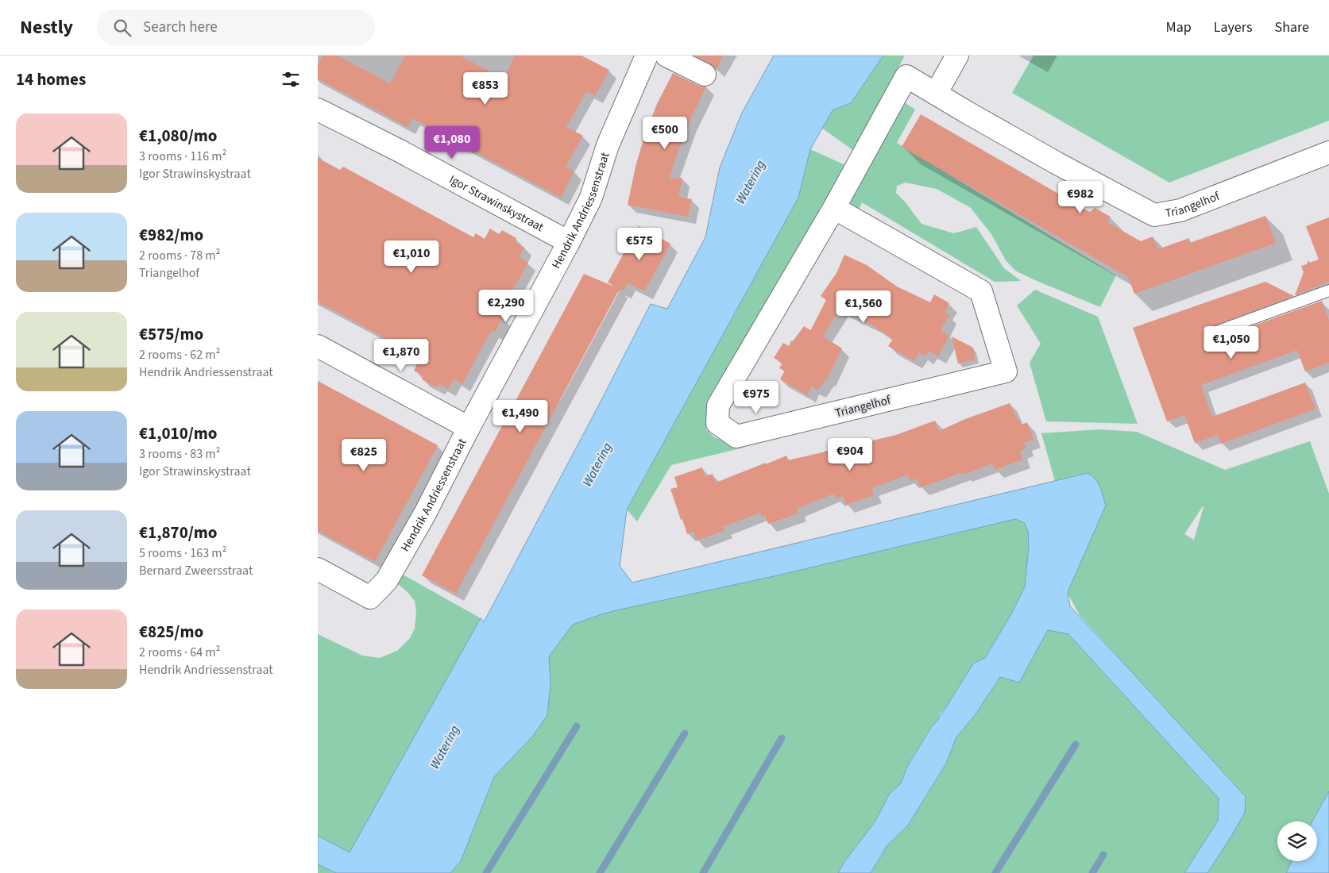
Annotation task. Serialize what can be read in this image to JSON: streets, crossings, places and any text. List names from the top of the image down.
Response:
{
  "streets": {
    "street": ["Igor Strawinskystraat", "Triangelhof", "Hendrik Andriessenstraat"]
  },
  "crossings": [
    ["Igor Strawinskystraat", "Hendrik Andriessenstraat"]
  ],
  "water": ["Watering"],
  "page": {
    "header": "Nestly",
    "search": "Search here",
    "nav": ["Map", "Layers", "Share"],
    "heading": "14 homes",
    "price": [
      "€853",
      "€500",
      "€1,080",
      "€982",
      "€575",
      "€1,010",
      "€2,290",
      "€1,560",
      "€1,050",
      "€1,870",
      "€975",
      "€1,490",
      "€904",
      "€825"
    ],
    "list": [
      {
        "name": "€1,080/mo",
        "note": "3 rooms · 116 m² · Igor Strawinskystraat"
      },
      {
        "name": "€982/mo",
        "note": "2 rooms · 78 m² · Triangelhof"
      },
      {
        "name": "€575/mo",
        "note": "2 rooms · 62 m² · Hendrik Andriessenstraat"
      },
      {
        "name": "€1,010/mo",
        "note": "3 rooms · 83 m² · Igor Strawinskystraat"
      },
      {
        "name": "€1,870/mo",
        "note": "5 rooms · 163 m² · Bernard Zweersstraat"
      },
      {
        "name": "€825/mo",
        "note": "2 rooms · 64 m² · Hendrik Andriessenstraat"
      }
    ]
  }
}
